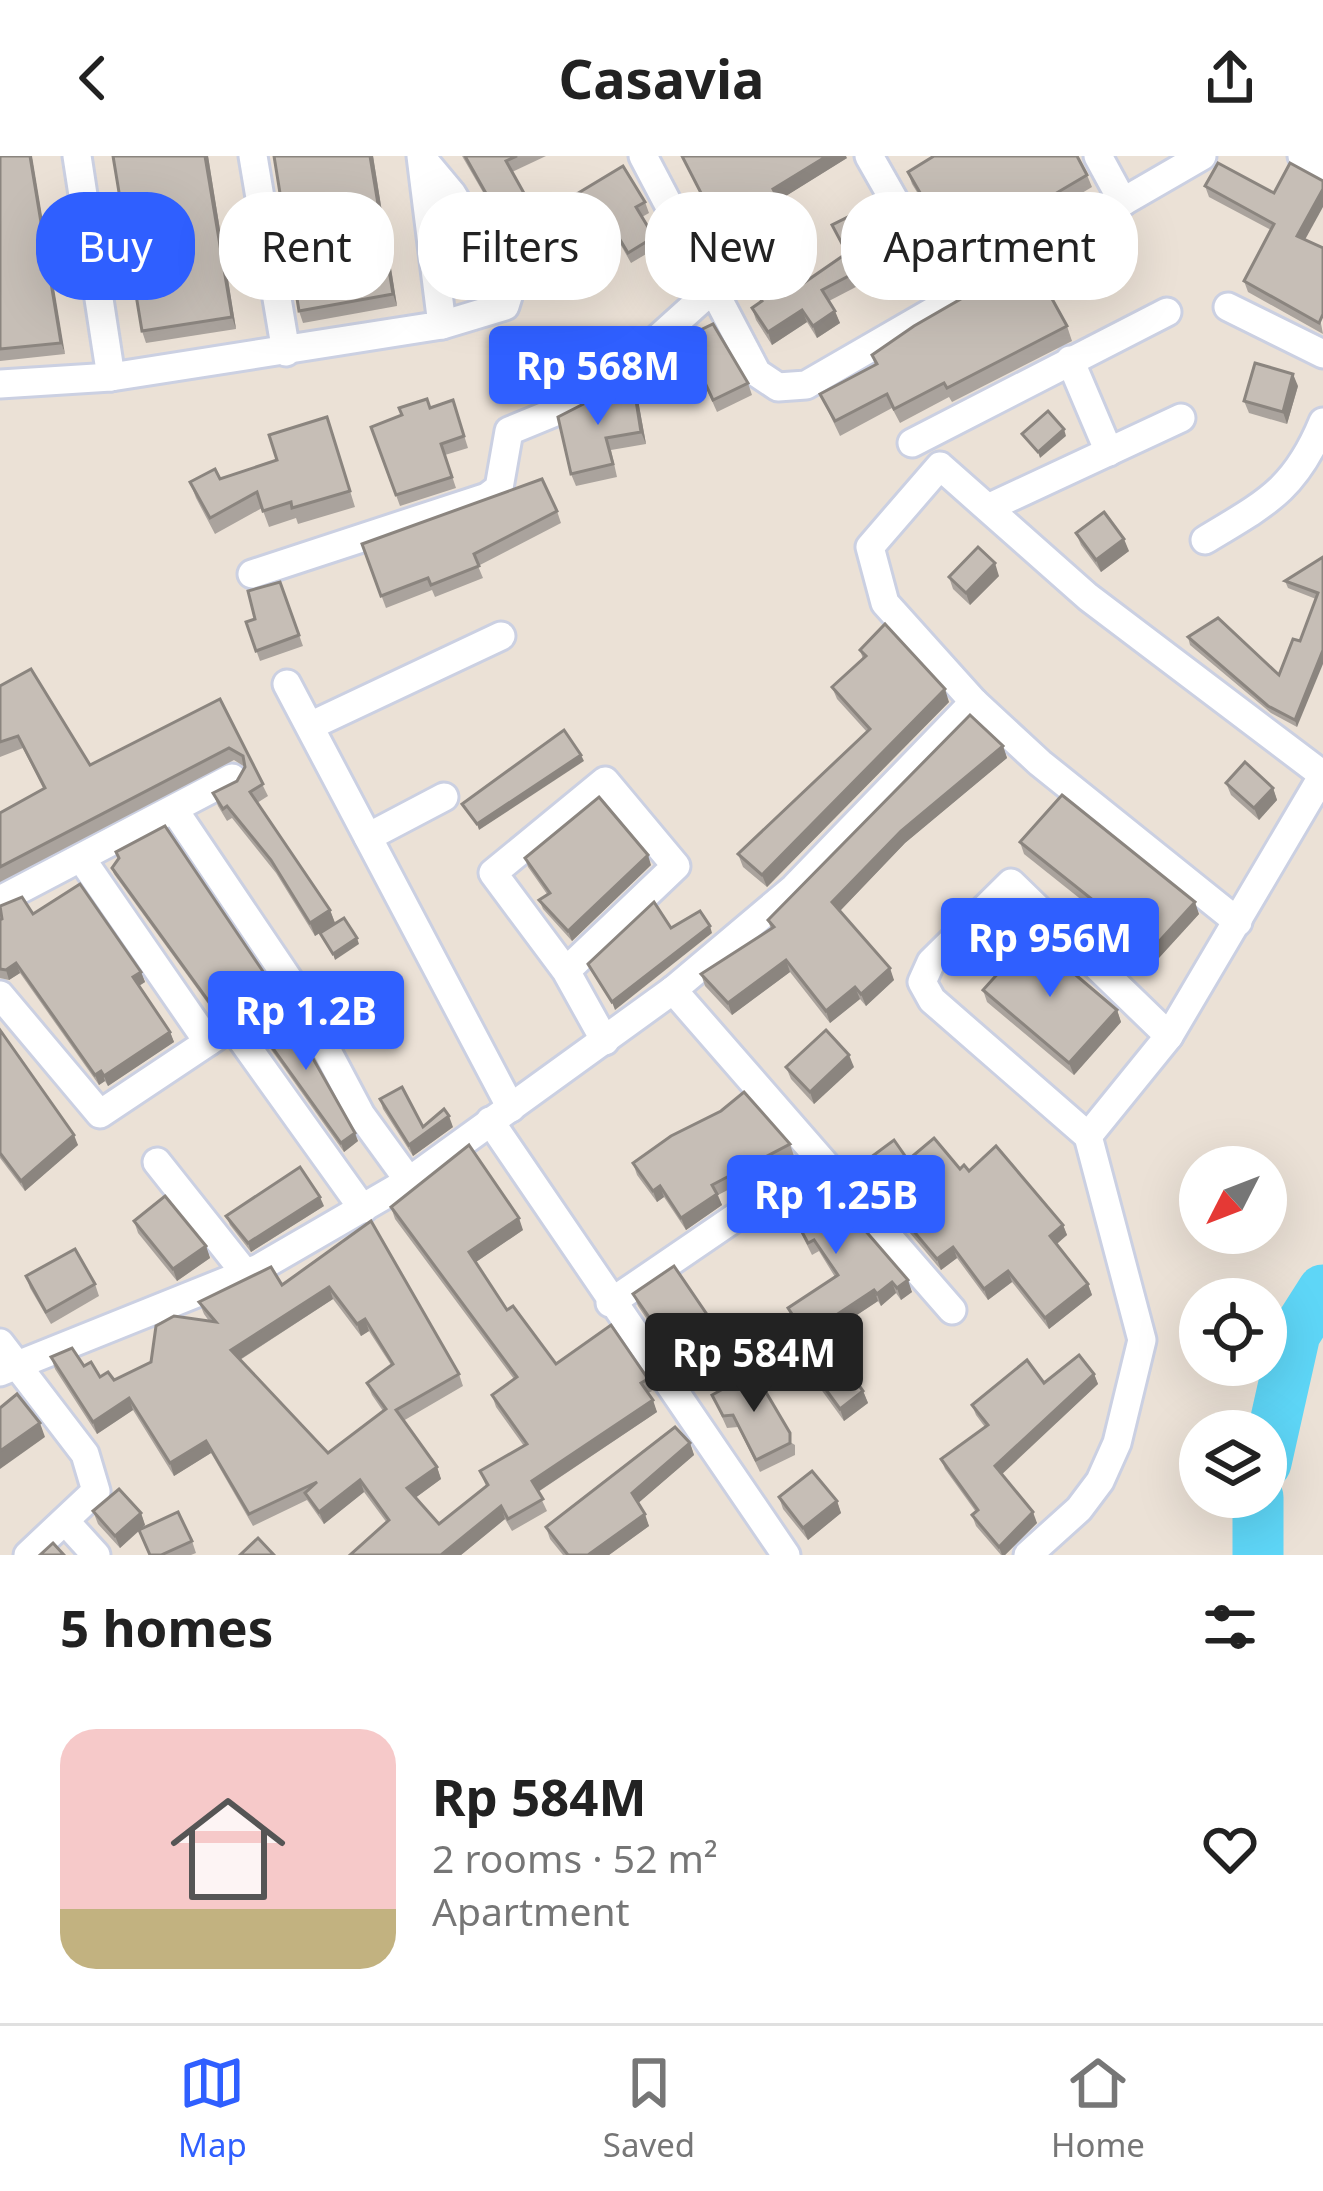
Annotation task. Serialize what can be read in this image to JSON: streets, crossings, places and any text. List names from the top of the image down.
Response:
{
  "north": "bottom left",
  "page": {
    "header": "Casavia",
    "chip": [
      "Buy",
      "Rent",
      "Filters",
      "New",
      "Apartment"
    ],
    "price": [
      "Rp 568M",
      "Rp 956M",
      "Rp 1.2B",
      "Rp 1.25B",
      "Rp 584M"
    ],
    "heading": "5 homes",
    "list": [
      {
        "name": "Rp 584M",
        "note": "2 rooms · 52 m² · Apartment"
      }
    ],
    "tabs": ["Map", "Saved", "Home"]
  }
}
